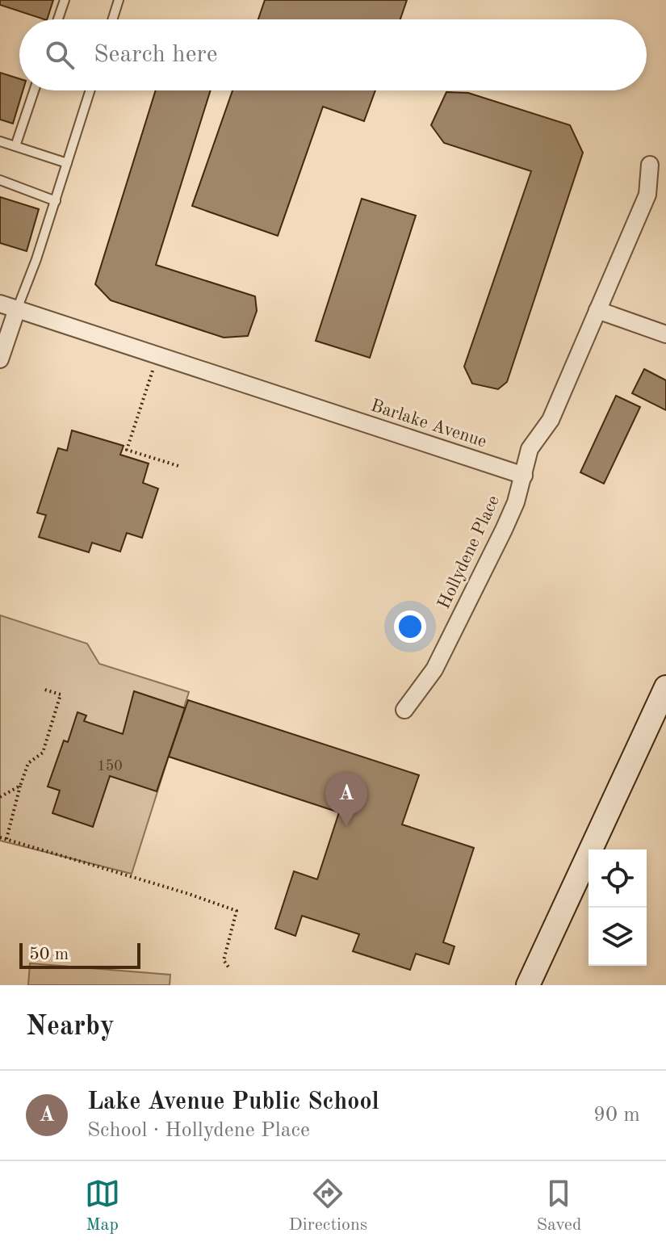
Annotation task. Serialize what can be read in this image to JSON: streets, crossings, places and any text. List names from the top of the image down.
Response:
{
  "streets": {
    "street": ["Barlake Avenue", "Hollydene Place"]
  },
  "crossings": [
    ["Barlake Avenue", "Hollydene Place"]
  ],
  "house_numbers": ["150"],
  "scale_bar": "50 m",
  "page": {
    "search": "Search here",
    "pins": "A",
    "scale": "50 m",
    "heading": "Nearby",
    "list": [
      {
        "mark": "A",
        "name": "Lake Avenue Public School",
        "note": "School · Hollydene Place",
        "value": "90 m"
      }
    ],
    "nav": ["Map", "Directions", "Saved"]
  }
}
